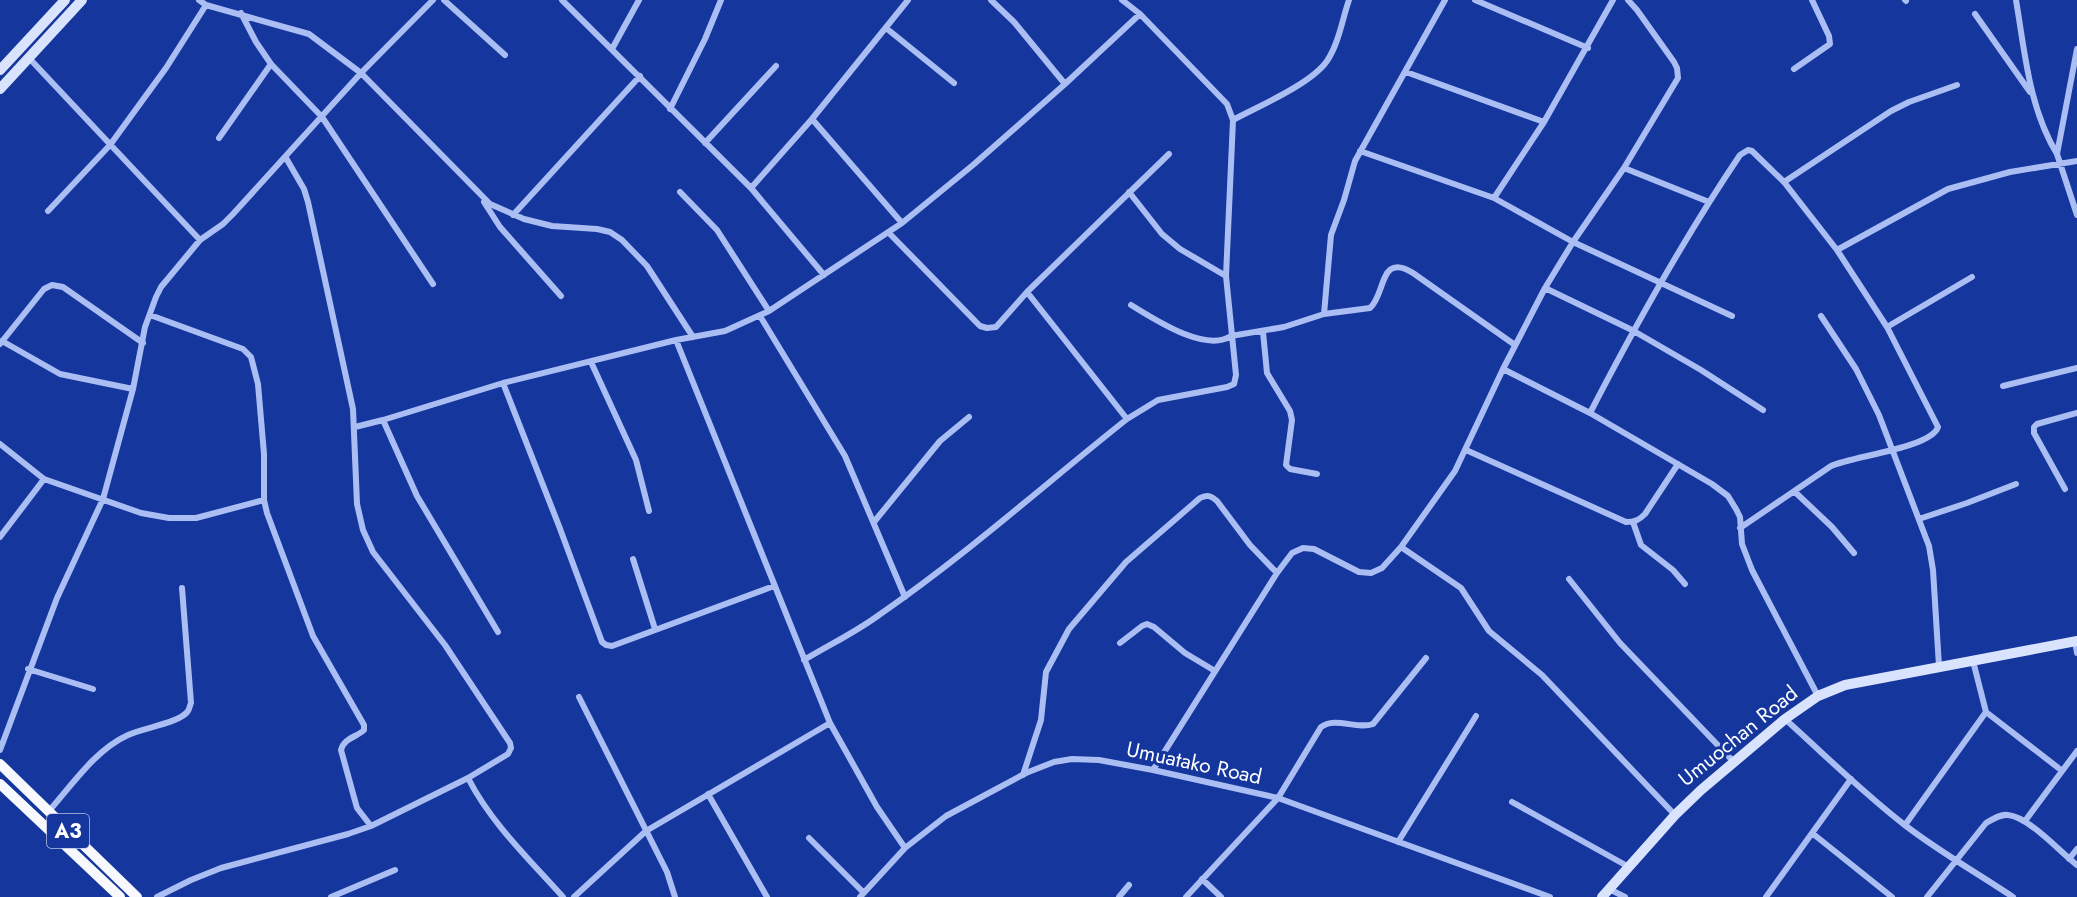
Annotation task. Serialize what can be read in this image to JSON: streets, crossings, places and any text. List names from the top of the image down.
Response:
{
  "streets": {
    "main road": ["A3"],
    "street": ["Umuochan Road", "Umuatako Road"]
  }
}
